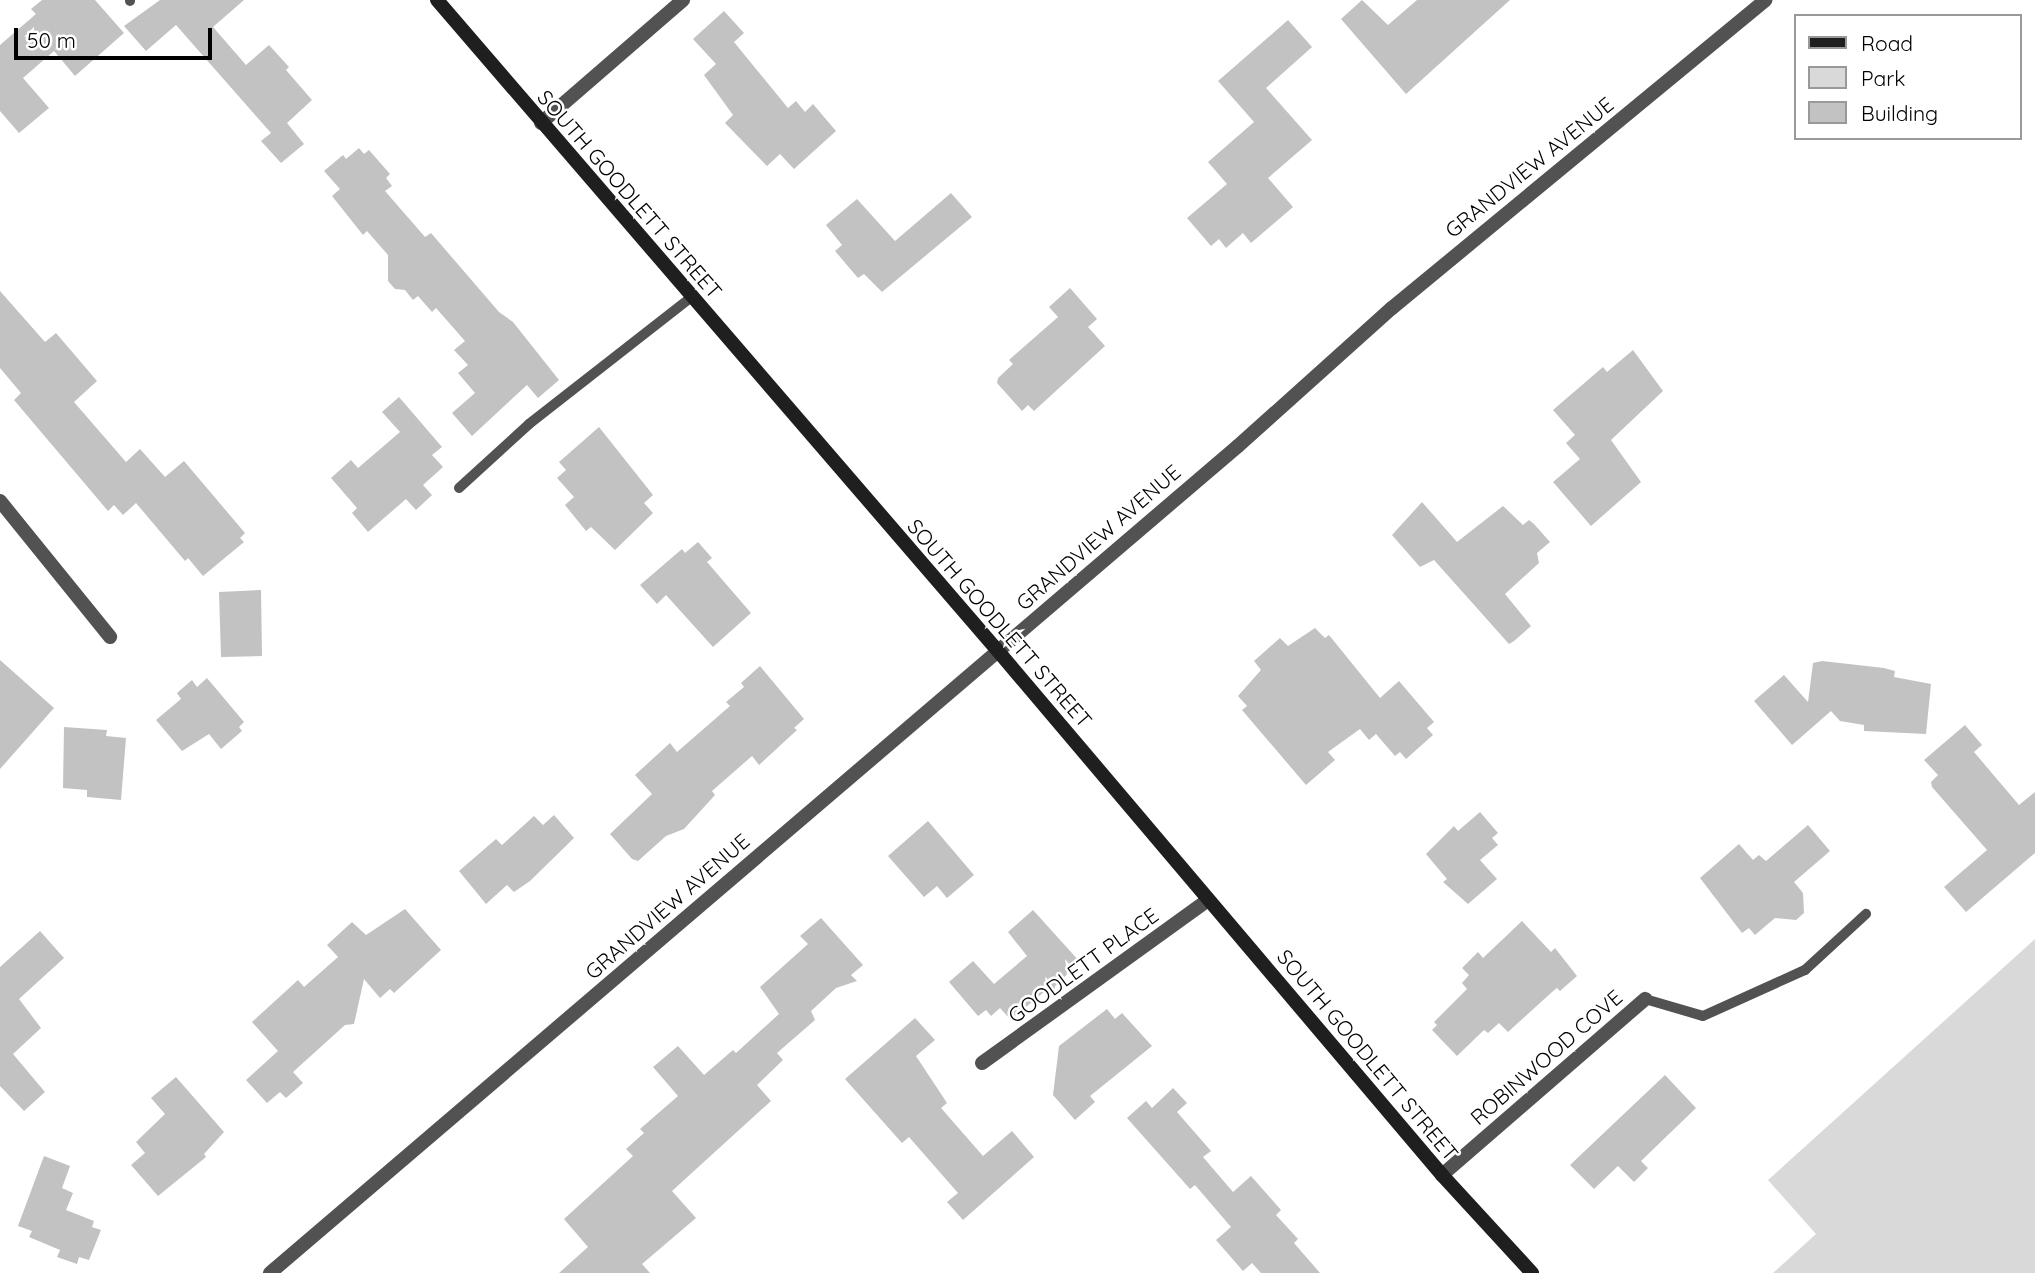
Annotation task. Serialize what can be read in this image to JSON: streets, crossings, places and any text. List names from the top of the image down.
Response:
{
  "streets": {
    "main road": ["SOUTH GOODLETT STREET"],
    "street": ["GRANDVIEW AVENUE", "GOODLETT PLACE", "ROBINWOOD COVE"]
  },
  "crossings": [
    ["GRANDVIEW AVENUE", "SOUTH GOODLETT STREET"],
    ["SOUTH GOODLETT STREET", "GOODLETT PLACE"],
    ["SOUTH GOODLETT STREET", "ROBINWOOD COVE"]
  ],
  "legend": ["Road", "Park", "Building"],
  "scale_bar": "50 m"
}
